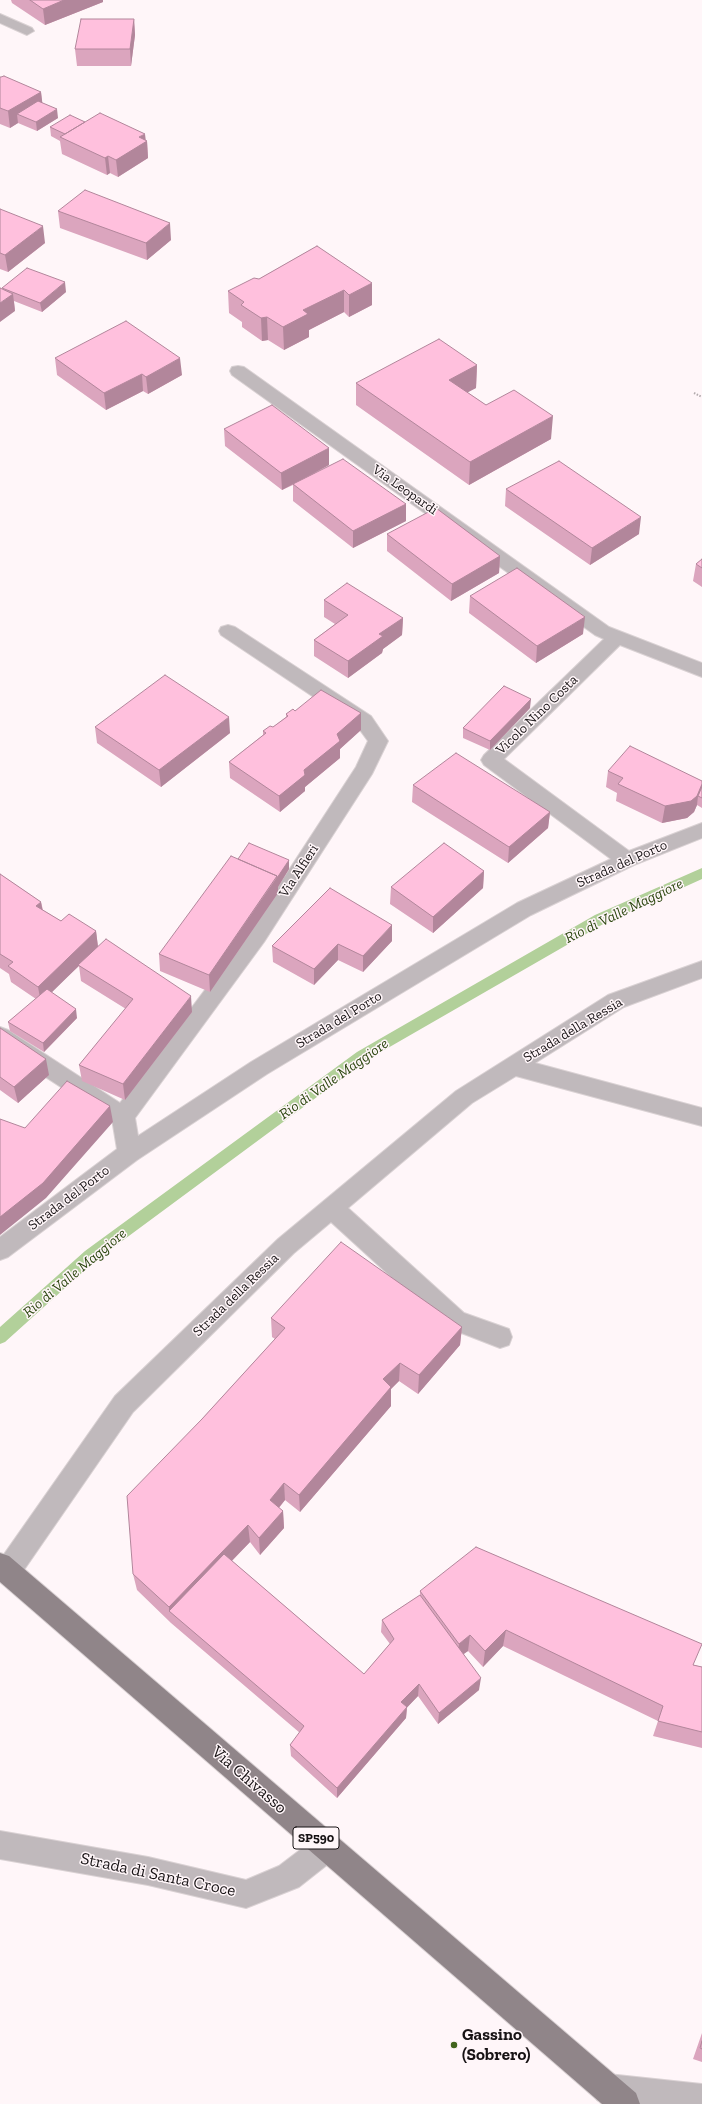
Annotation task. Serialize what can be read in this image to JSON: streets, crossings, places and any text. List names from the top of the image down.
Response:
{
  "streets": {
    "main road": ["Via Chivasso", "SP590"],
    "street": [
      "Via Leopardi",
      "Vicolo Nino Costa",
      "Strada del Porto",
      "Via Alfieri",
      "Strada della Ressia",
      "Strada di Santa Croce"
    ]
  },
  "crossings": [
    ["Via Leopardi", "Vicolo Nino Costa"],
    ["Vicolo Nino Costa", "Strada del Porto"],
    ["Strada della Ressia", "Via Chivasso"],
    ["Via Chivasso", "Strada di Santa Croce"]
  ],
  "water": ["Rio di Valle Maggiore"],
  "places": ["Gassino (Sobrero)"]
}
